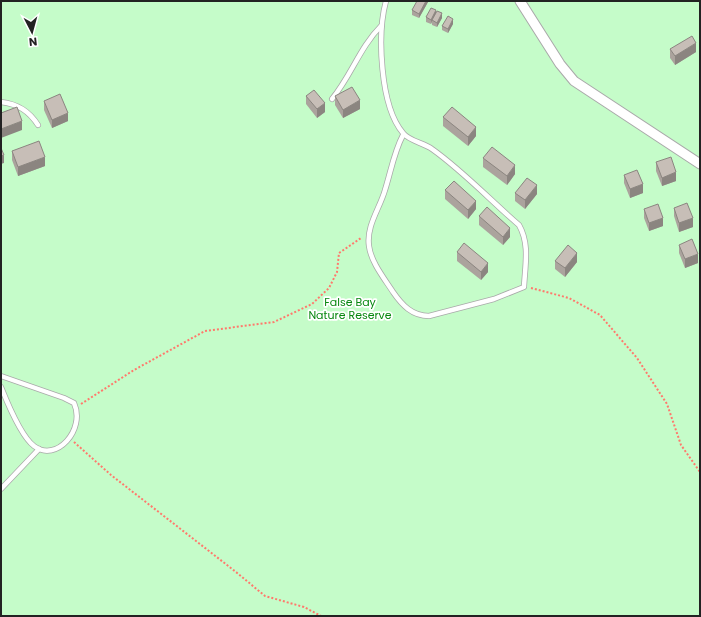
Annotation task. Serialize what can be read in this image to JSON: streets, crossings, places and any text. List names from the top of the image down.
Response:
{
  "parks": ["False Bay Nature Reserve"],
  "north": "bottom"
}
